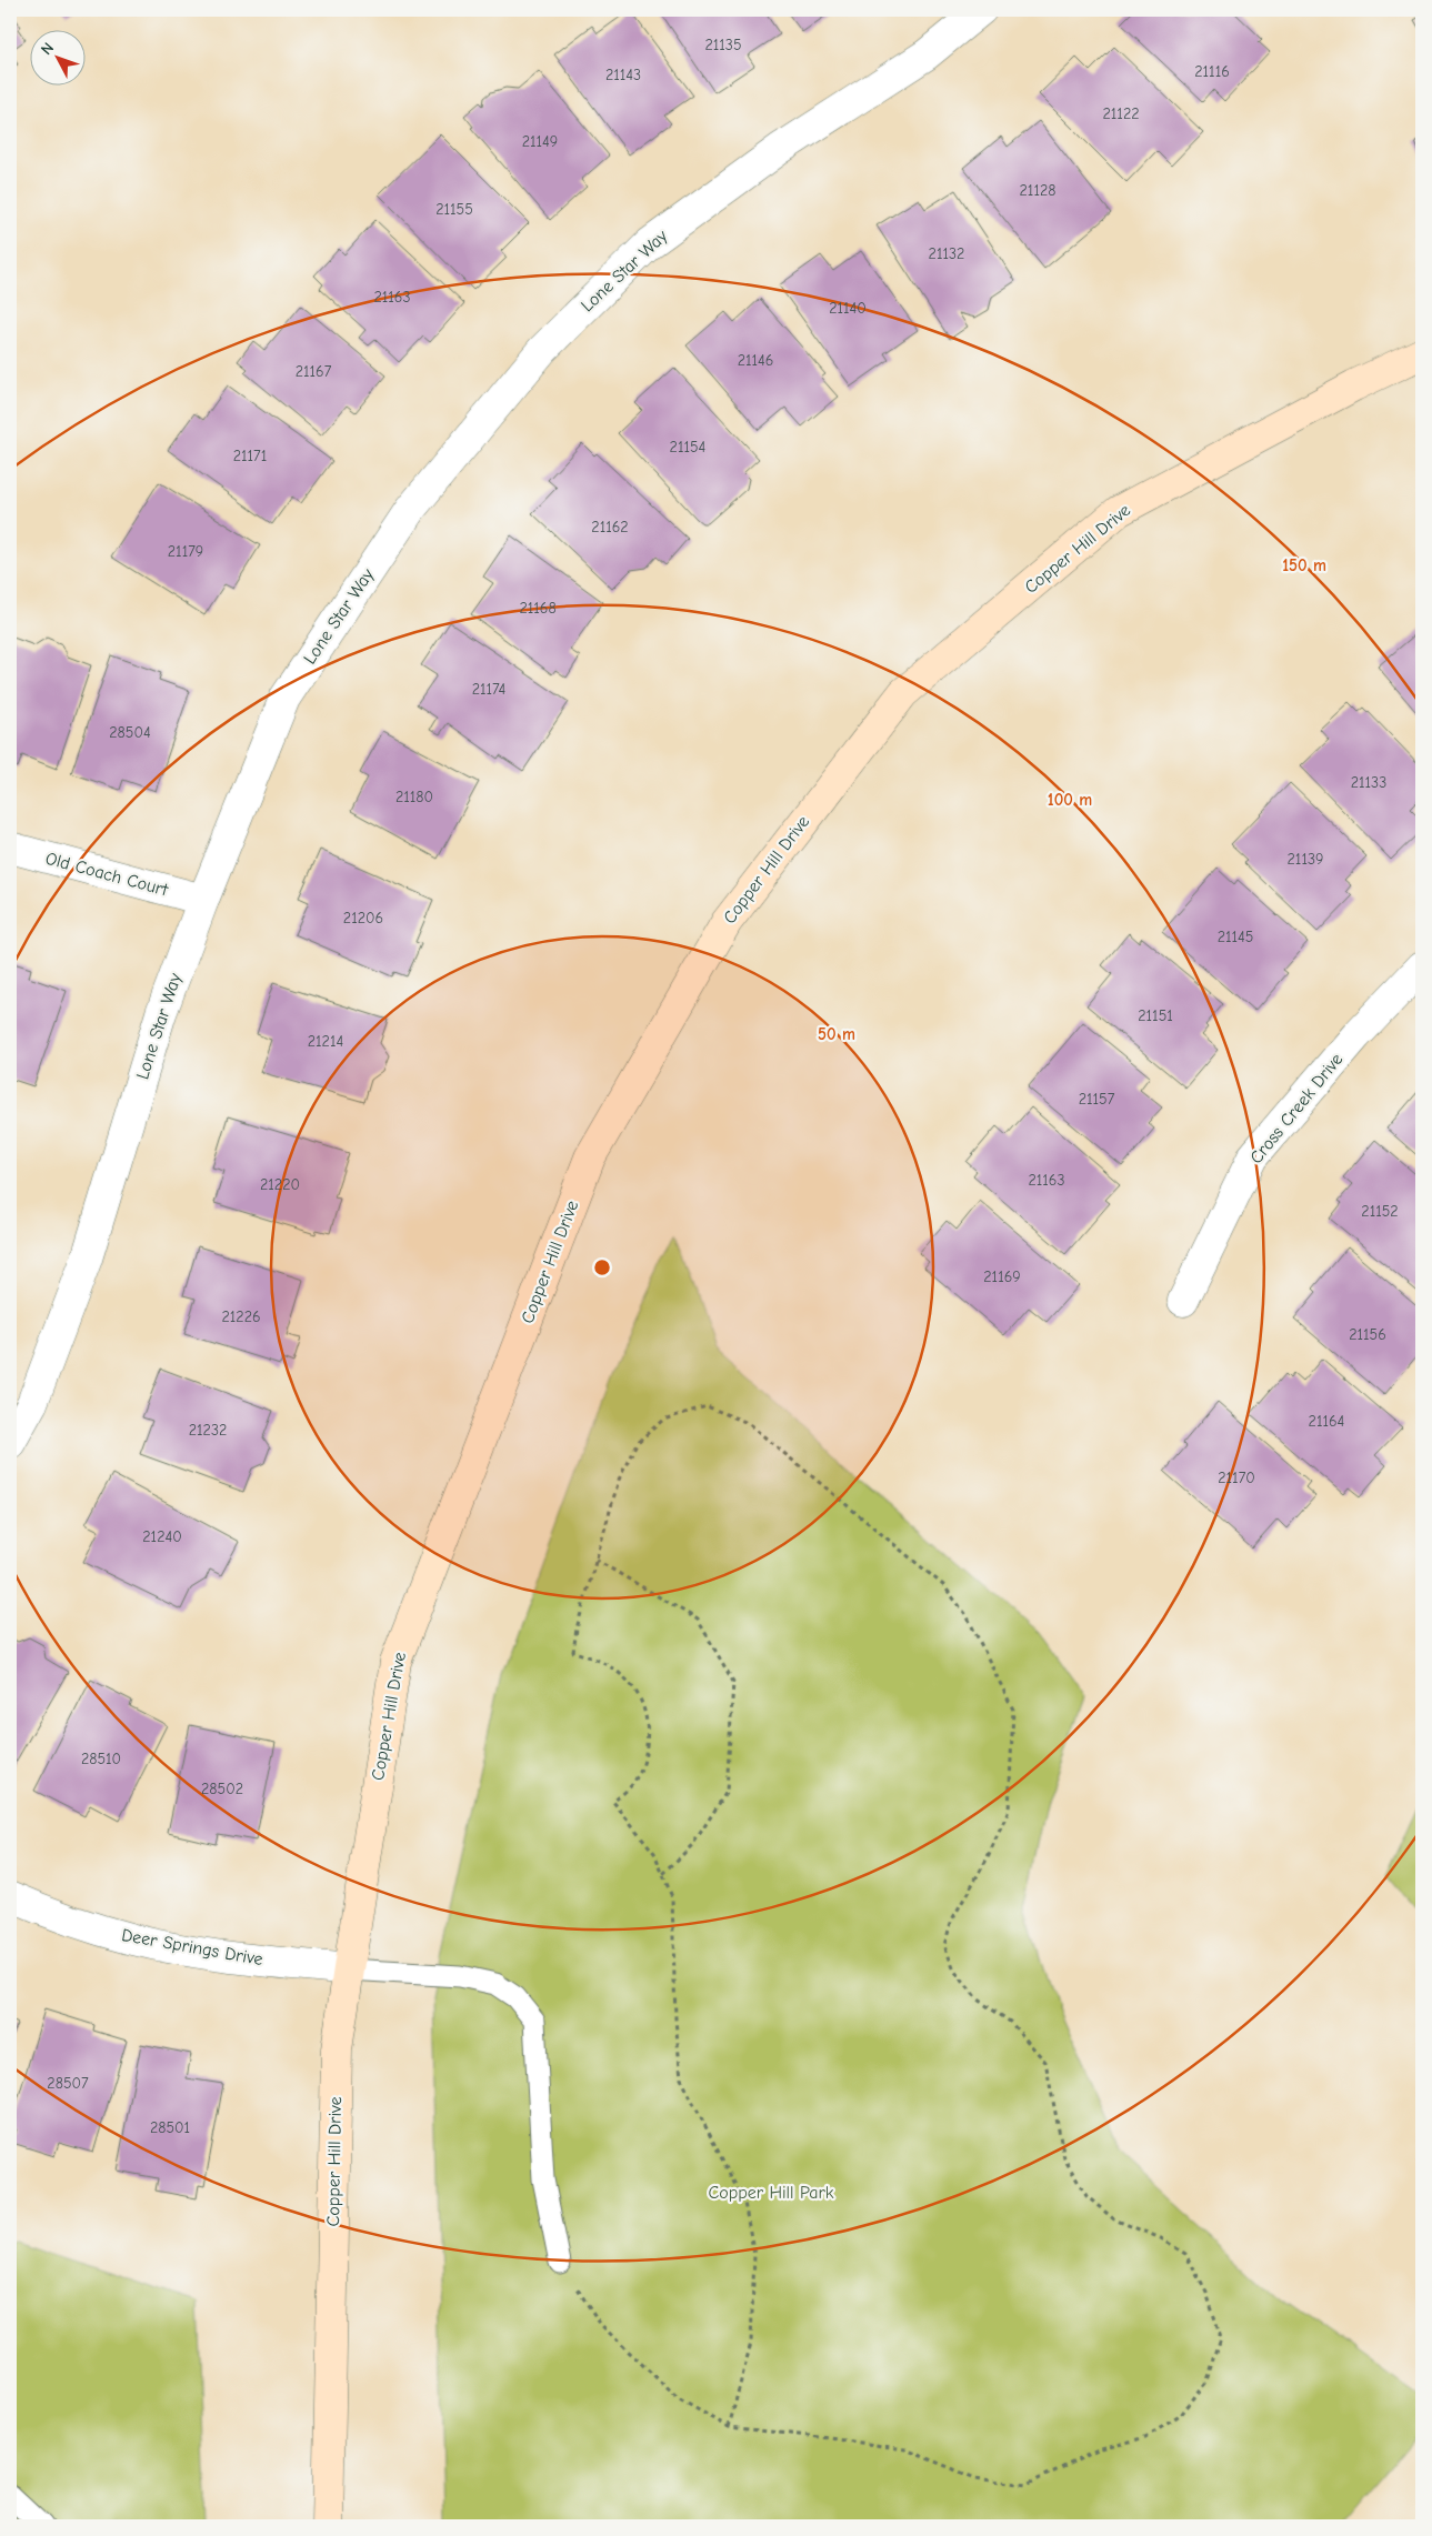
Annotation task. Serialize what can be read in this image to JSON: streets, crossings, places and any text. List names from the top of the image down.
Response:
{
  "streets": {
    "main road": ["Copper Hill Drive"],
    "street": [
      "Lone Star Way",
      "Old Coach Court",
      "Cross Creek Drive",
      "Deer Springs Drive"
    ]
  },
  "crossings": [
    ["Lone Star Way", "Old Coach Court"],
    ["Copper Hill Drive", "Deer Springs Drive"]
  ],
  "parks": ["Copper Hill Park"],
  "house_numbers": [
    "21135",
    "21116",
    "21143",
    "21122",
    "21149",
    "21128",
    "21155",
    "21132",
    "21163",
    "21140",
    "21146",
    "21167",
    "21154",
    "21171",
    "21162",
    "21179",
    "21168",
    "21174",
    "28504",
    "21133",
    "21180",
    "21139",
    "21206",
    "21145",
    "21151",
    "21214",
    "21157",
    "21163",
    "21220",
    "21152",
    "21169",
    "21226",
    "21156",
    "21164",
    "21232",
    "21170",
    "21240",
    "28510",
    "28502",
    "28507",
    "28501"
  ],
  "north": "top left",
  "rings": ["150 m", "100 m", "50 m"]
}
